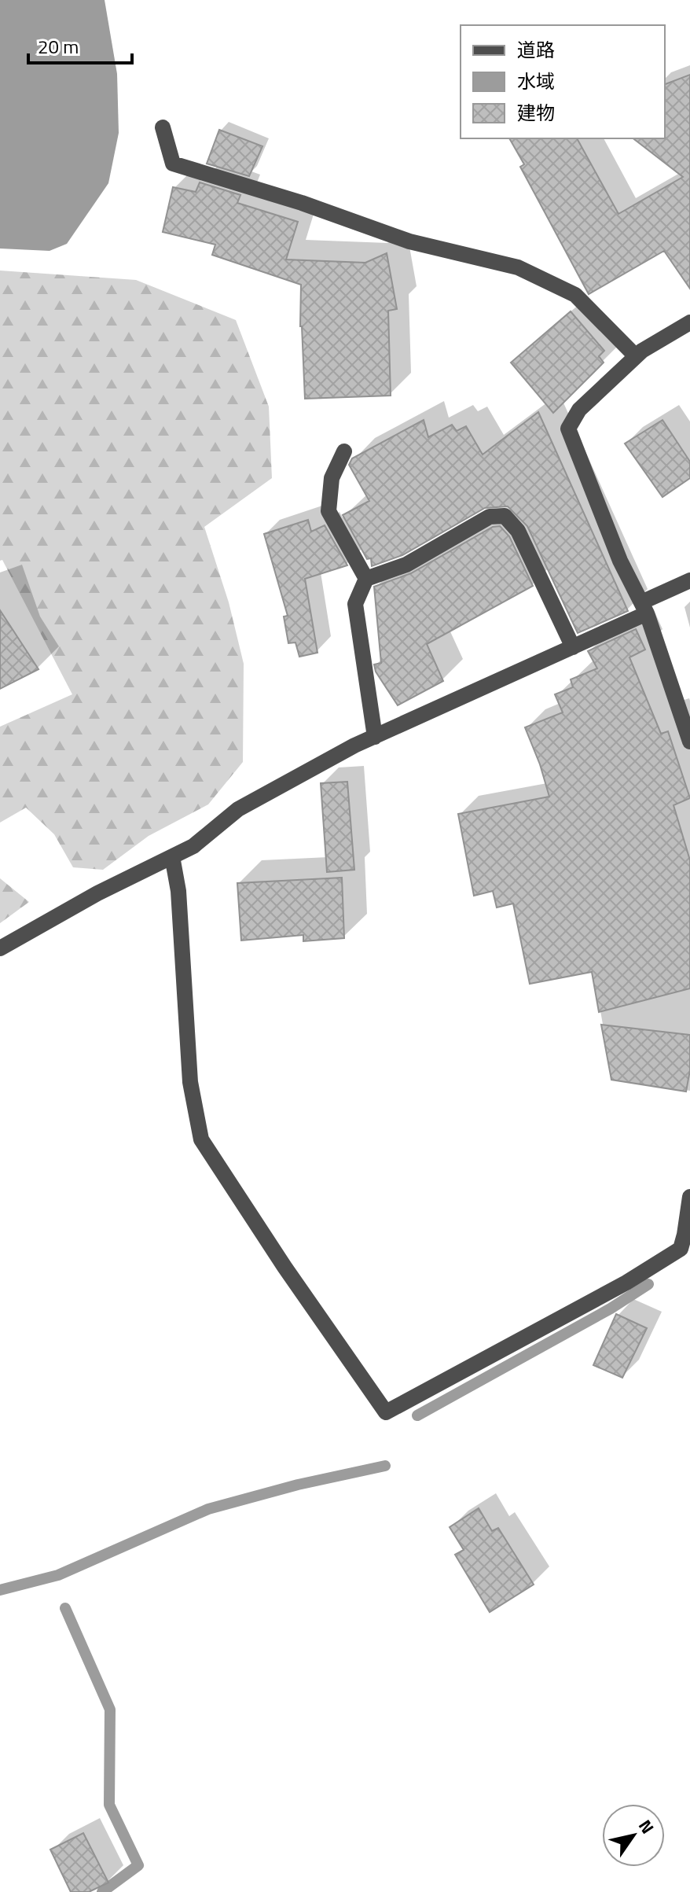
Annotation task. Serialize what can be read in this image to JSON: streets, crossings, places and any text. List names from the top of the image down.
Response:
{
  "legend": ["道路", "水域", "建物"],
  "scale_bar": "20 m",
  "north": "top right"
}
